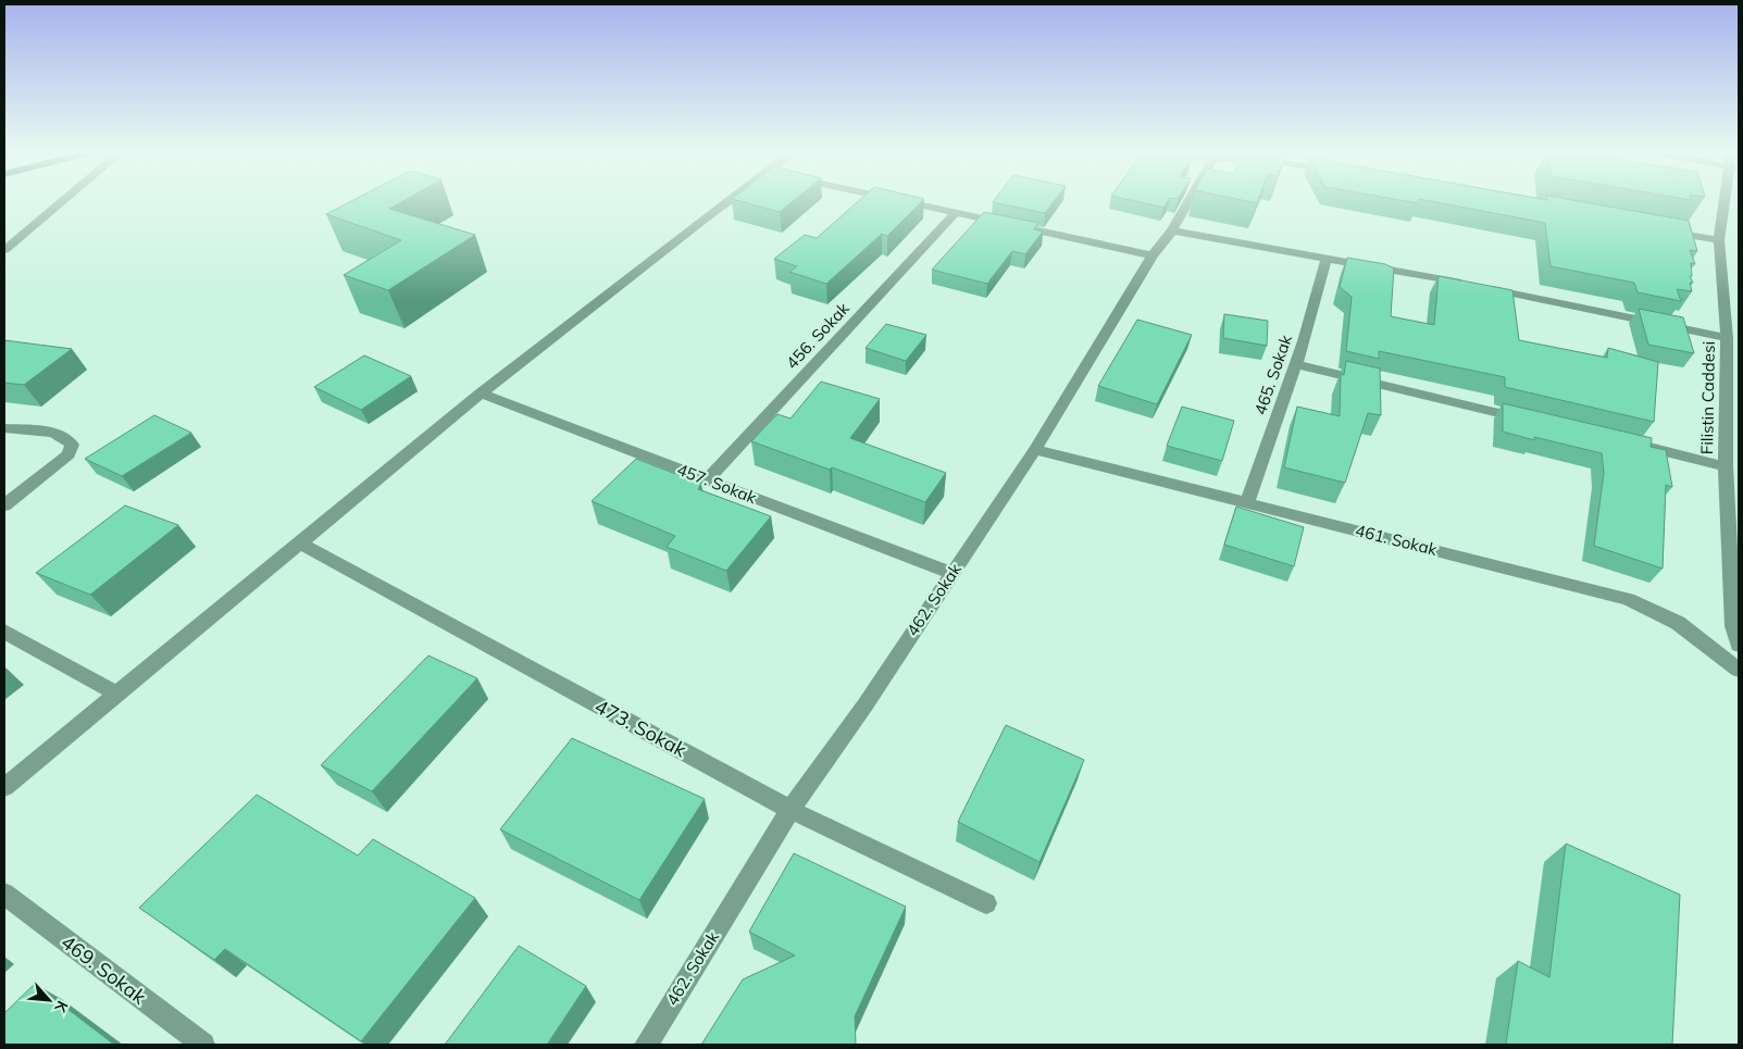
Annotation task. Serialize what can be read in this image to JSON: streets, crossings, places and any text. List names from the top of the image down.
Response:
{
  "streets": {
    "street": [
      "456. Sokak",
      "465. Sokak",
      "Filistin Caddesi",
      "457. Sokak",
      "461. Sokak",
      "462. Sokak",
      "473. Sokak",
      "469. Sokak"
    ]
  },
  "crossings": [
    ["456. Sokak", "457. Sokak"],
    ["465. Sokak", "461. Sokak"],
    ["457. Sokak", "462. Sokak"],
    ["461. Sokak", "462. Sokak"],
    ["462. Sokak", "473. Sokak"]
  ],
  "north": "bottom right"
}
